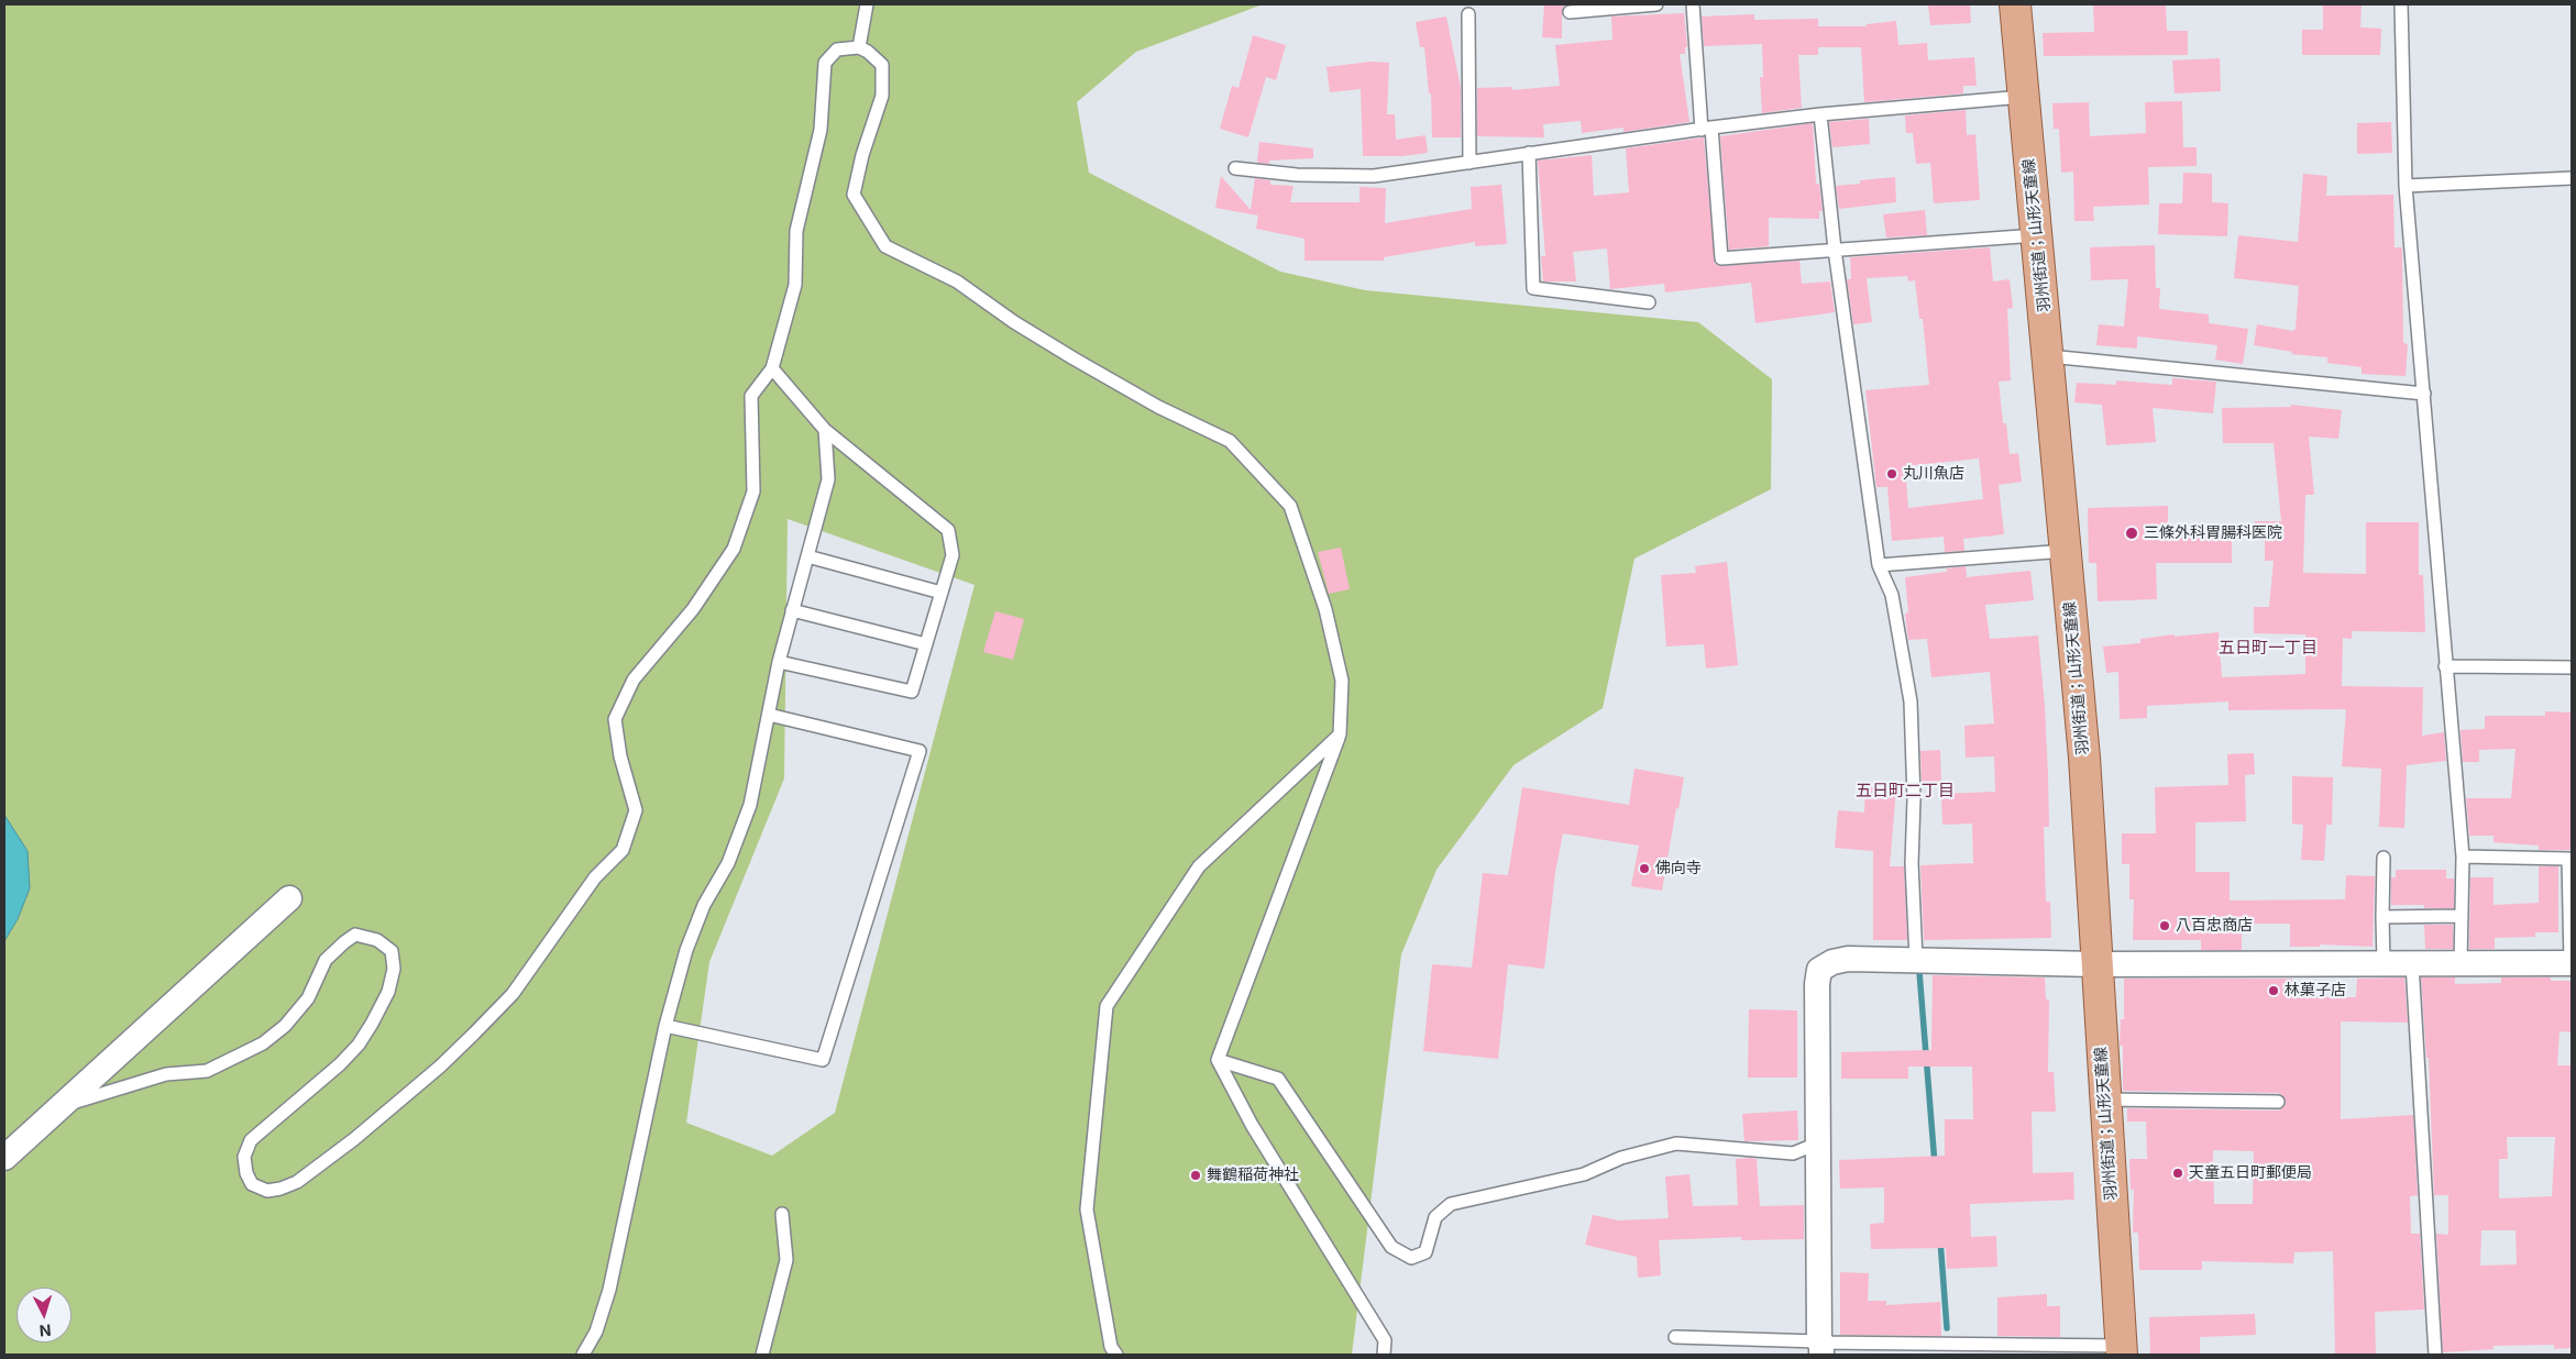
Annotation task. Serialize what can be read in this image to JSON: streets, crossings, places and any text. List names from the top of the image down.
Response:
{
  "streets": {
    "main road": ["羽州街道；山形天童線"]
  },
  "districts": ["五日町一丁目", "五日町二丁目"],
  "places": [
    "丸川魚店",
    "三條外科胃腸科医院",
    "佛向寺",
    "八百忠商店",
    "林菓子店",
    "天童五日町郵便局",
    "舞鶴稲荷神社"
  ],
  "north": "bottom"
}
